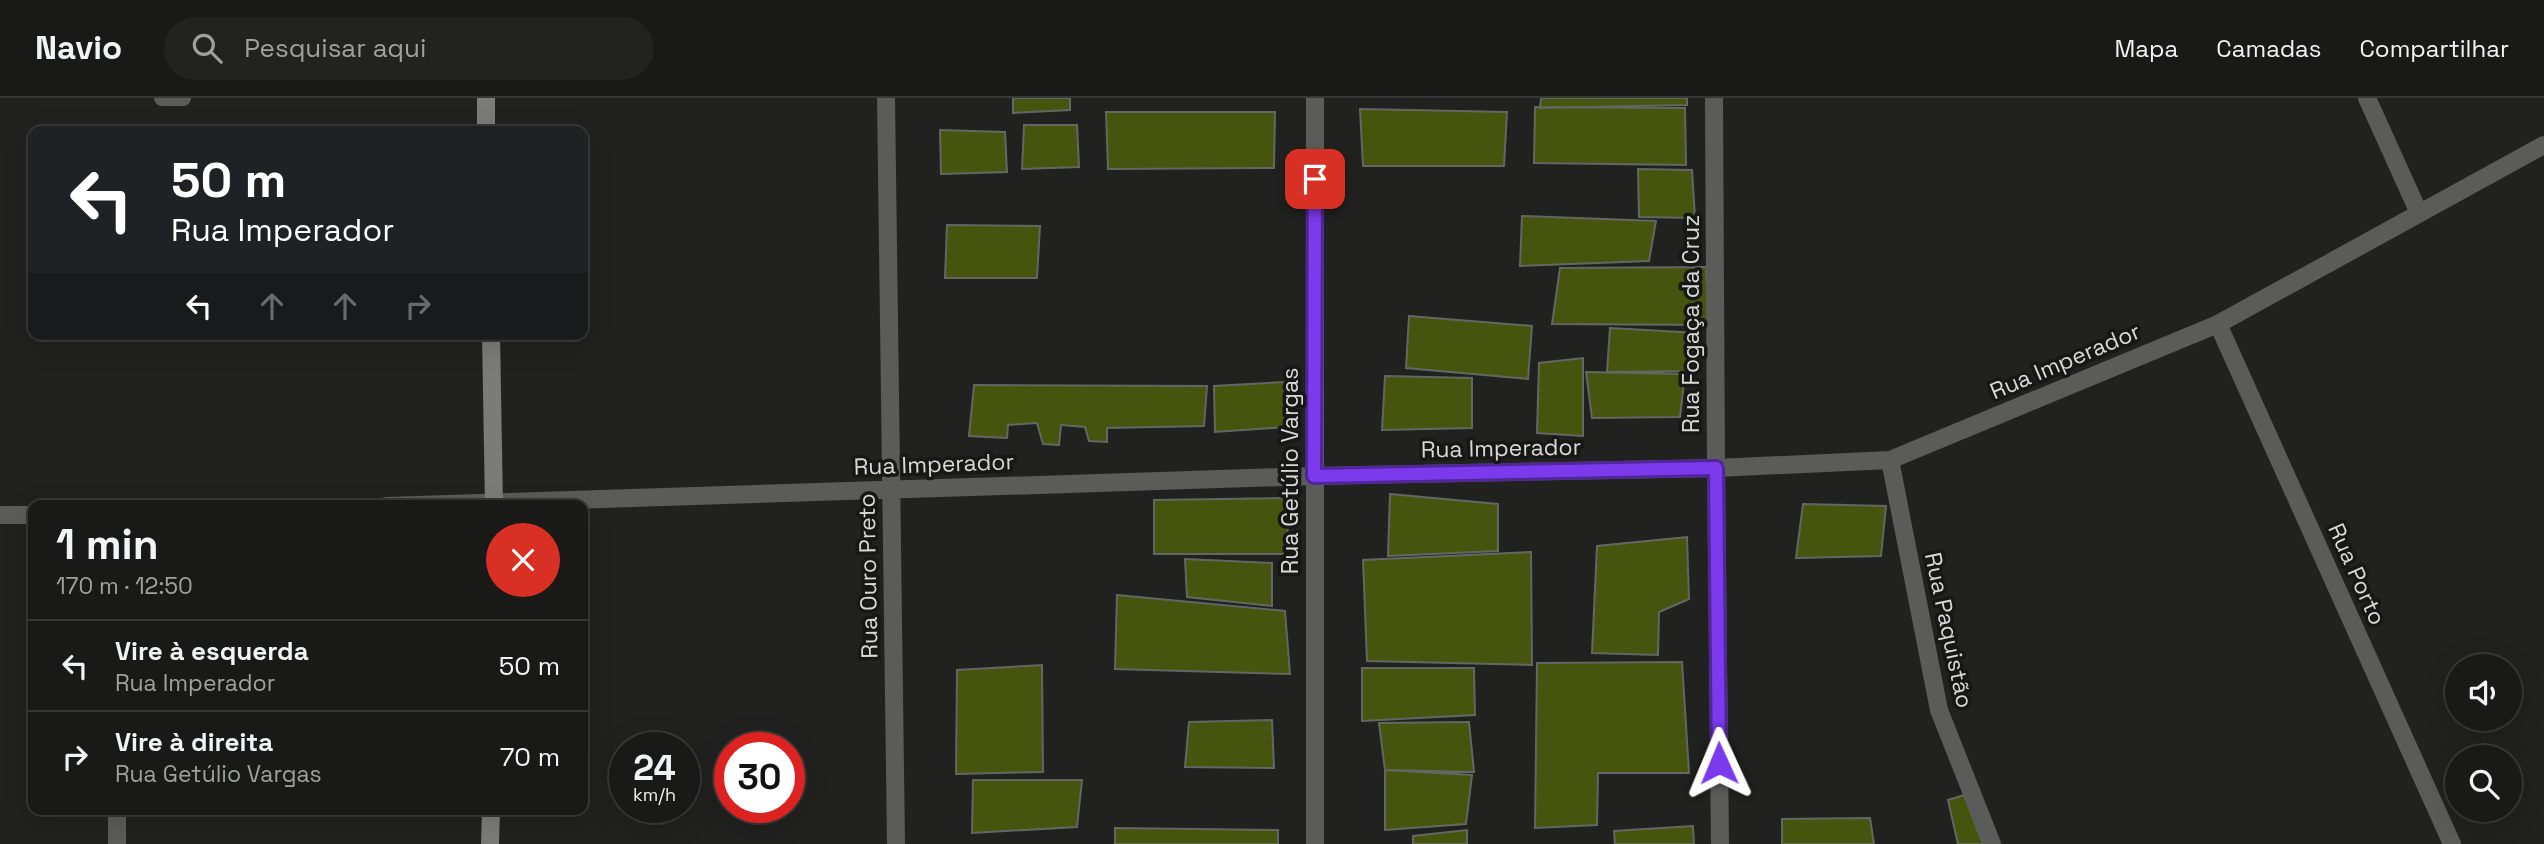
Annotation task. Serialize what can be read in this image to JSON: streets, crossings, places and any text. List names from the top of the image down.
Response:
{
  "streets": {
    "street": [
      "Rua Fogaça da Cruz",
      "Rua Imperador",
      "Rua Getúlio Vargas",
      "Rua Porto",
      "Rua Ouro Preto",
      "Rua Paquistão"
    ]
  },
  "crossings": [
    ["Rua Fogaça da Cruz", "Rua Imperador"],
    ["Rua Imperador", "Rua Getúlio Vargas"],
    ["Rua Imperador", "Rua Porto"],
    ["Rua Imperador", "Rua Ouro Preto"],
    ["Rua Imperador", "Rua Paquistão"]
  ],
  "page": {
    "header": "Navio",
    "search": "Pesquisar aqui",
    "nav": ["Mapa", "Camadas", "Compartilhar"],
    "turn": ["50 m", "Rua Imperador"],
    "heading": ["1 min", "170 m · 12:50"],
    "list": [
      {
        "name": "Vire à esquerda",
        "note": "Rua Imperador",
        "value": "50 m"
      },
      {
        "name": "Vire à direita",
        "note": "Rua Getúlio Vargas",
        "value": "70 m"
      }
    ],
    "speed": "24 km/h",
    "limit": "30"
  }
}
